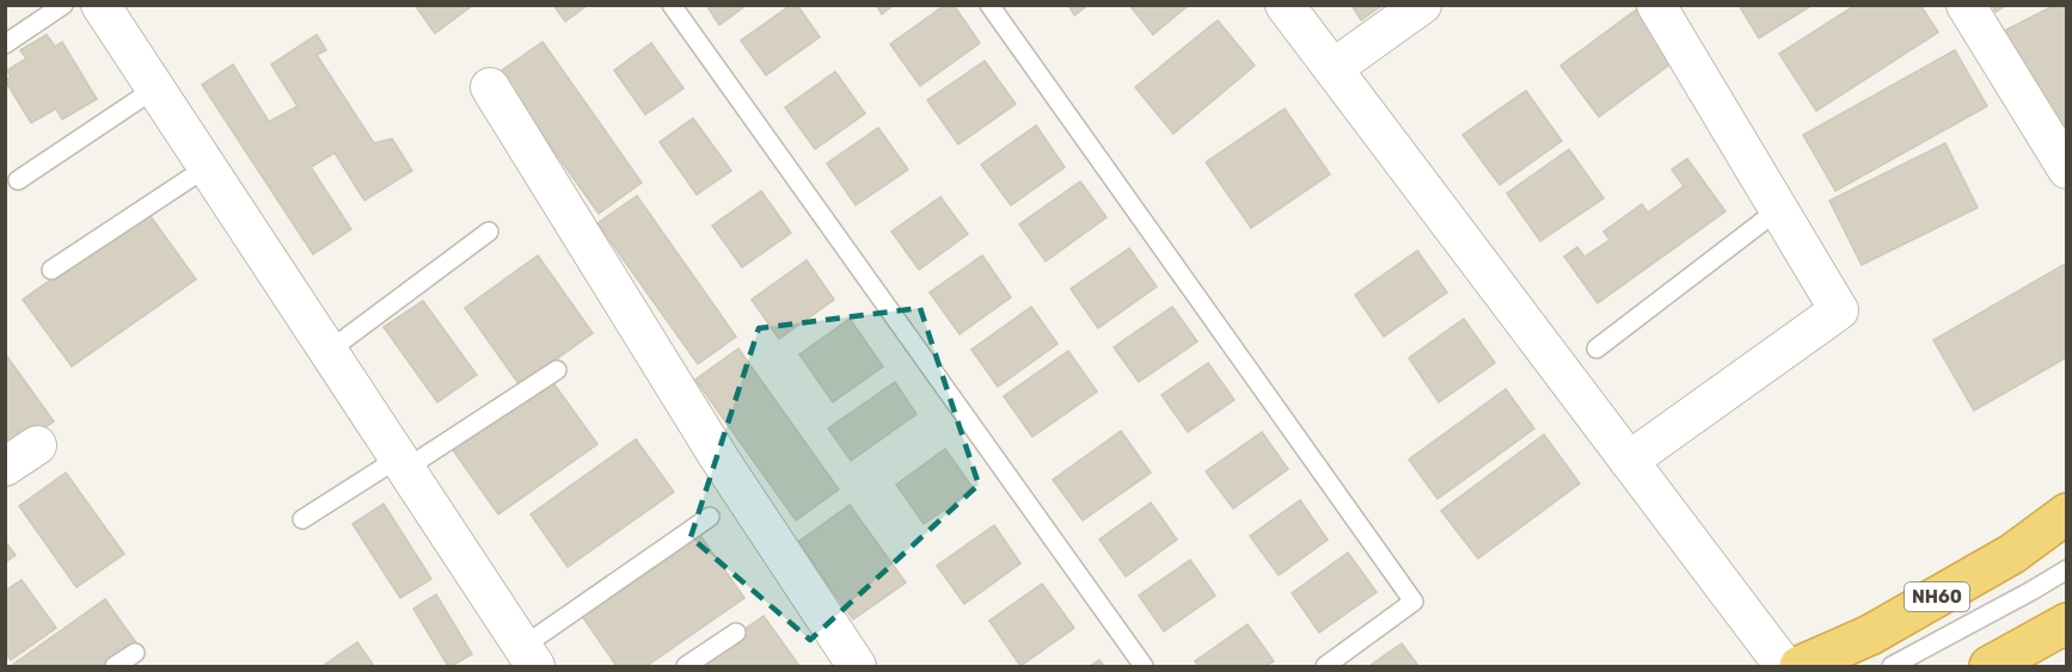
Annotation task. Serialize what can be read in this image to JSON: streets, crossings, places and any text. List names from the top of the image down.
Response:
{
  "streets": {
    "highway": ["NH60"]
  }
}
